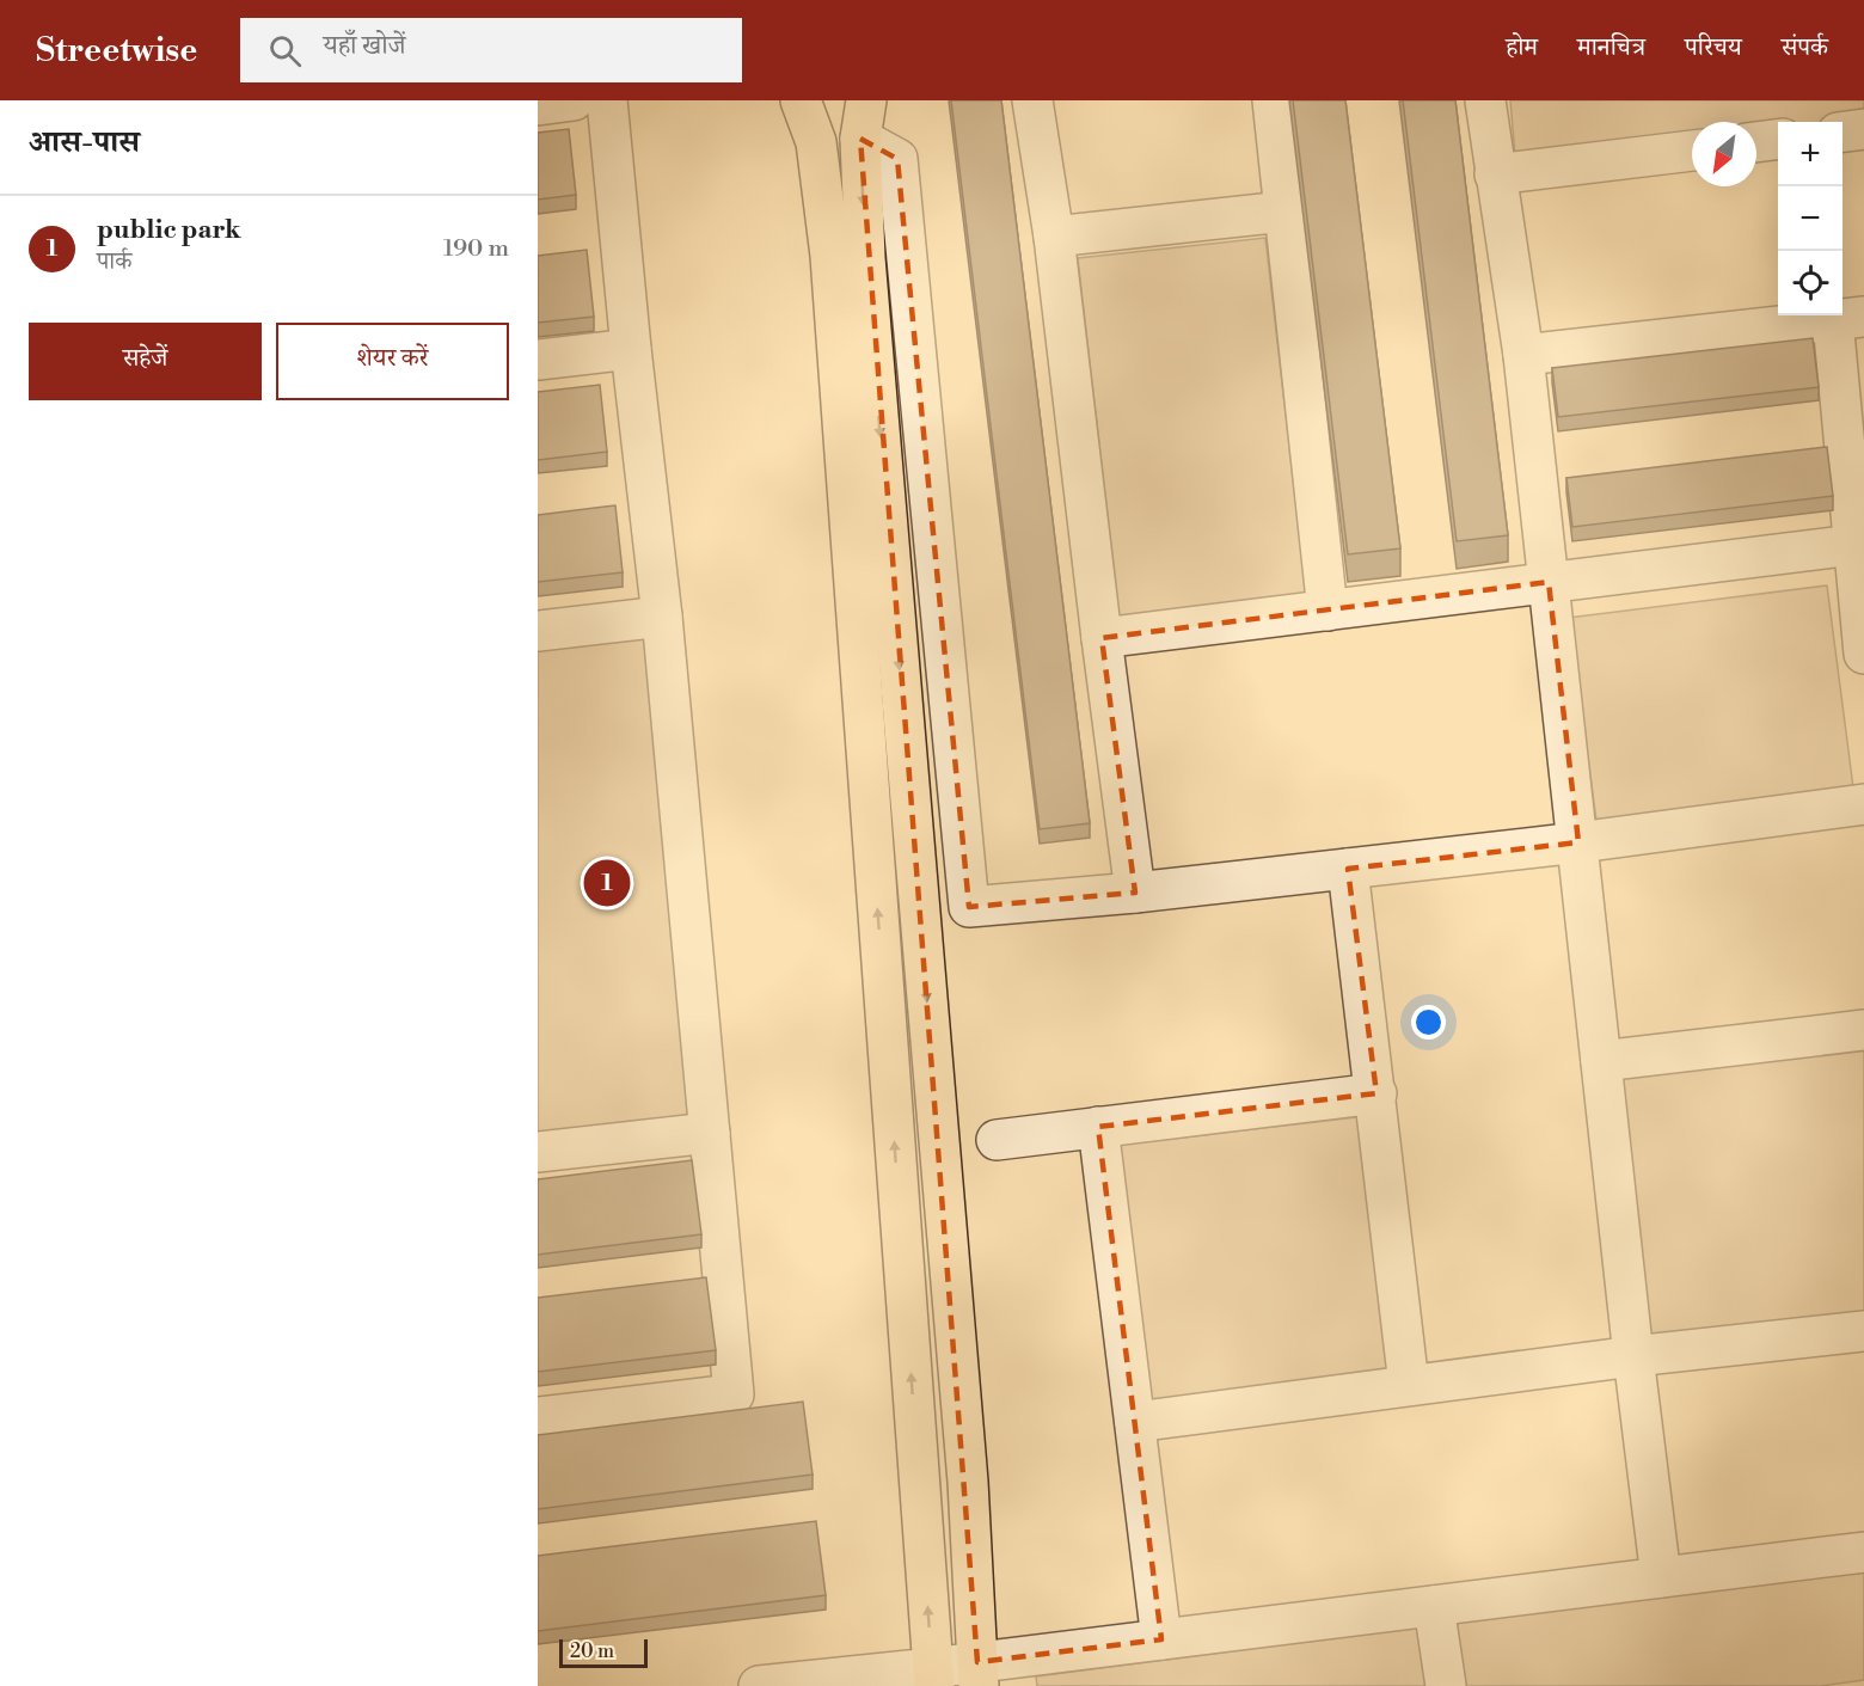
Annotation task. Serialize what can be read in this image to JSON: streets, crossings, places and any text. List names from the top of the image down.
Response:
{
  "scale_bar": "20 m",
  "north": "bottom left",
  "page": {
    "header": "Streetwise",
    "search": "यहाँ खोजें",
    "nav": [
      "होम",
      "मानचित्र",
      "परिचय",
      "संपर्क"
    ],
    "heading": "आस-पास",
    "map_buttons": ["+", "−"],
    "list": [
      {
        "mark": "1",
        "name": "public park",
        "note": "पार्क",
        "value": "190 m"
      }
    ],
    "buttons": ["सहेजें", "शेयर करें"],
    "pins": "1",
    "scale": "20 m"
  }
}
